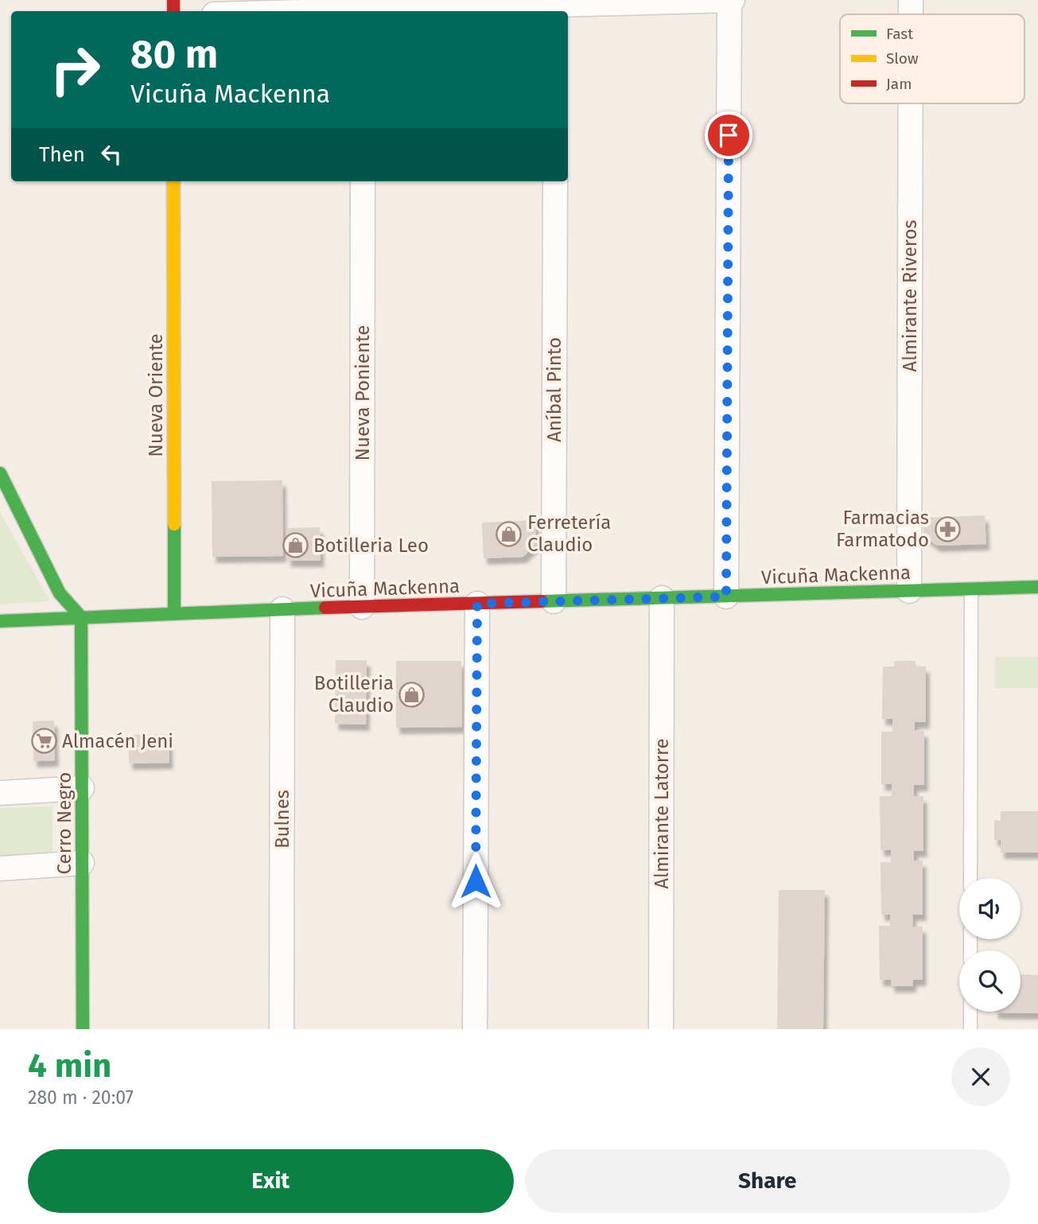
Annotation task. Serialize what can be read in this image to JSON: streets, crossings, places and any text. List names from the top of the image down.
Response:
{
  "streets": {
    "main road": ["Nueva Oriente", "Vicuña Mackenna", "Cerro Negro"],
    "street": [
      "Almirante Riveros",
      "Aníbal Pinto",
      "Nueva Poniente",
      "Almirante Latorre",
      "Bulnes"
    ]
  },
  "crossings": [
    ["Almirante Riveros", "Vicuña Mackenna"],
    ["Aníbal Pinto", "Vicuña Mackenna"],
    ["Nueva Poniente", "Vicuña Mackenna"],
    ["Nueva Oriente", "Vicuña Mackenna"],
    ["Vicuña Mackenna", "Almirante Latorre"],
    ["Vicuña Mackenna", "Bulnes"],
    ["Vicuña Mackenna", "Cerro Negro"]
  ],
  "places": {
    "pharmacy": ["Farmacias Farmatodo"],
    "shop": ["Ferretería Claudio", "Botilleria Leo", "Botilleria Claudio"],
    "supermarket": ["Almacén Jeni"]
  },
  "legend": ["Fast", "Slow", "Jam"],
  "page": {
    "turn": ["80 m", "Vicuña Mackenna"],
    "then": "Then",
    "heading": ["4 min", "280 m · 20:07"],
    "buttons": ["Exit", "Share"]
  }
}
